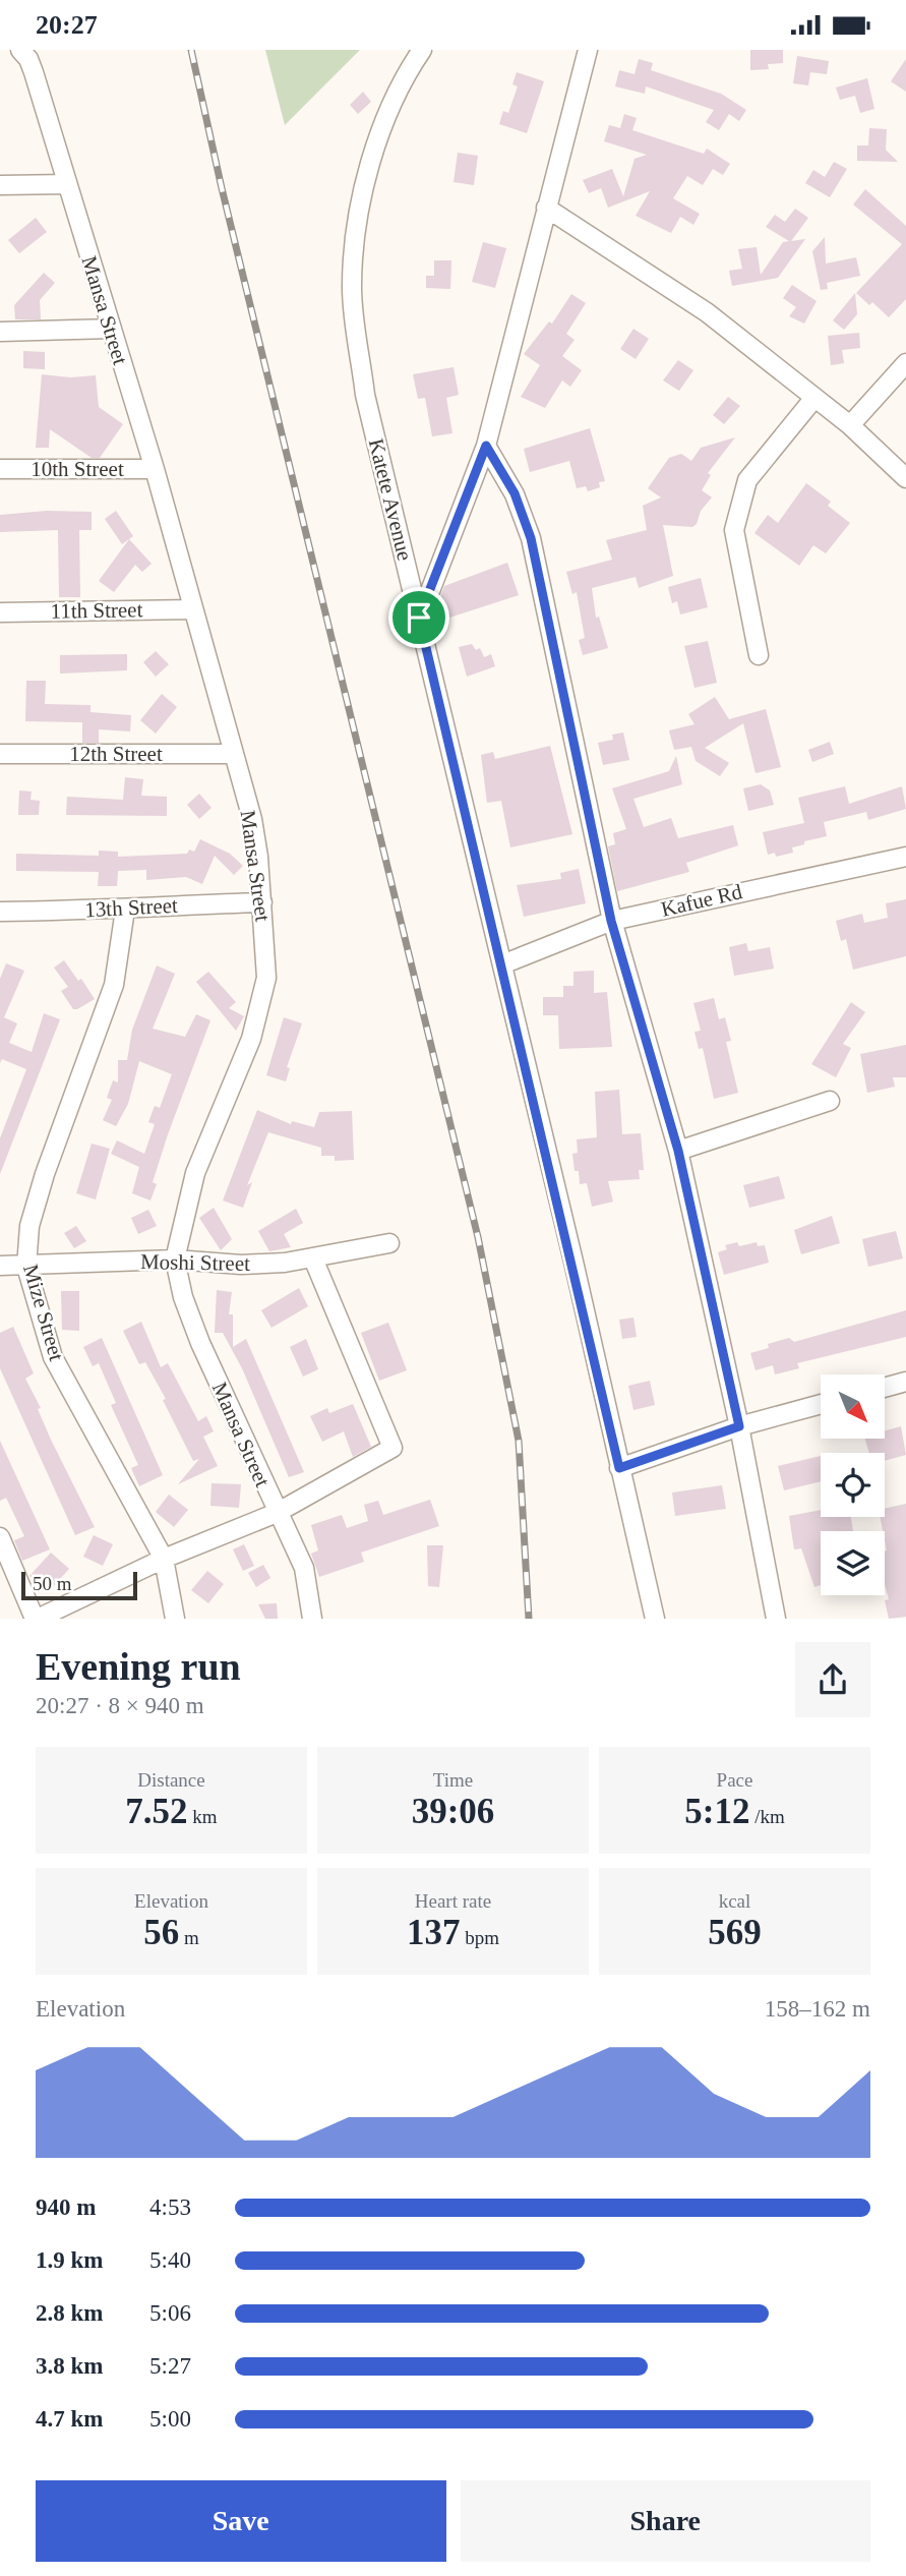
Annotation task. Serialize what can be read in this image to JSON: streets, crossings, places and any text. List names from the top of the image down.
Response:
{
  "streets": {
    "street": [
      "Mansa Street",
      "10th Street",
      "Katete Avenue",
      "11th Street",
      "12th Street",
      "Kafue Rd",
      "13th Street",
      "Moshi Street",
      "Mize Street"
    ]
  },
  "crossings": [
    ["Mansa Street", "10th Street"],
    ["Mansa Street", "11th Street"],
    ["Mansa Street", "12th Street"],
    ["Mansa Street", "13th Street"],
    ["Mansa Street", "Moshi Street"],
    ["Katete Avenue", "Kafue Rd"],
    ["13th Street", "Mize Street"],
    ["Moshi Street", "Mize Street"]
  ],
  "scale_bar": "50 m",
  "north": "bottom right",
  "page": {
    "status": "20:27",
    "scale": "50 m",
    "heading": ["Evening run", "20:27 · 8 × 940 m"],
    "stats": [
      ["Distance", "7.52 km"],
      ["Time", "39:06"],
      ["Pace", "5:12 /km"],
      ["Elevation", "56 m"],
      ["Heart rate", "137 bpm"],
      ["kcal", "569"]
    ],
    "chart": ["Elevation", "158–162 m"],
    "list": [
      {
        "name": "940 m",
        "note": "4:53"
      },
      {
        "name": "1.9 km",
        "note": "5:40"
      },
      {
        "name": "2.8 km",
        "note": "5:06"
      },
      {
        "name": "3.8 km",
        "note": "5:27"
      },
      {
        "name": "4.7 km",
        "note": "5:00"
      }
    ],
    "buttons": ["Save", "Share"]
  }
}
